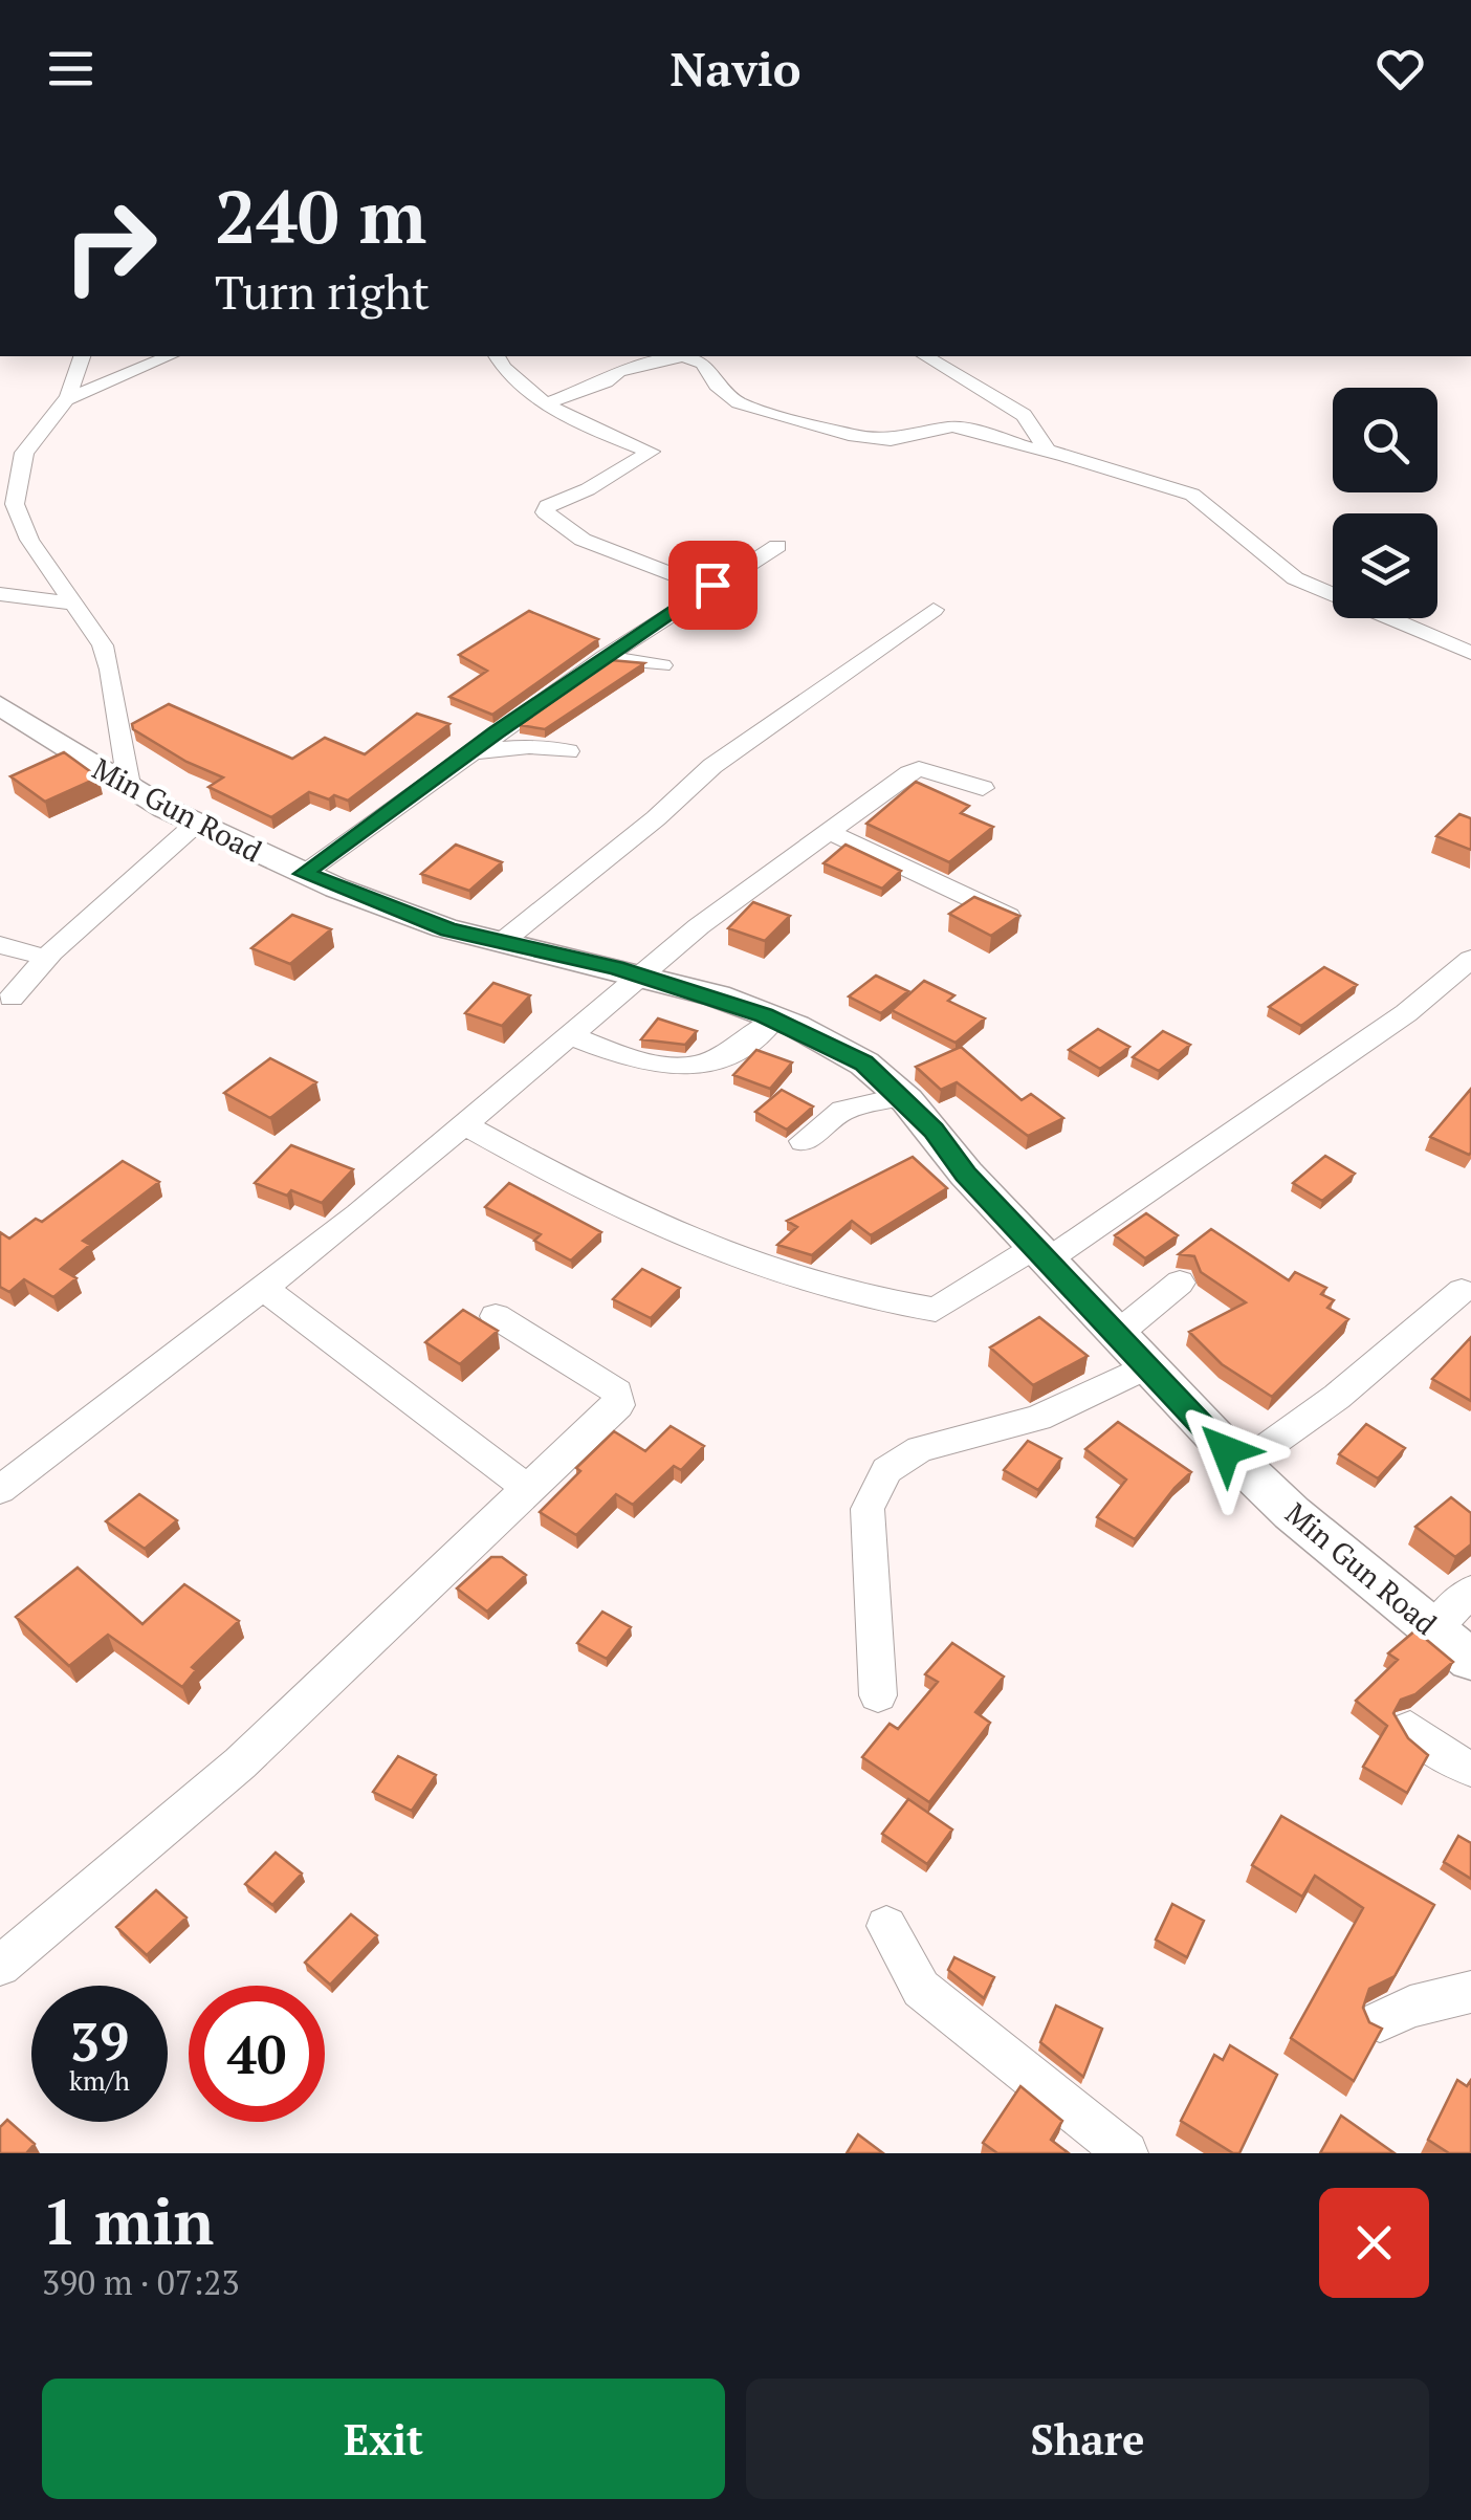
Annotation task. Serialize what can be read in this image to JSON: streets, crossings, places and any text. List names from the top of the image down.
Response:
{
  "streets": {
    "street": ["Min Gun Road"]
  },
  "page": {
    "header": "Navio",
    "turn": ["240 m", "Turn right"],
    "speed": "39 km/h",
    "limit": "40",
    "heading": ["1 min", "390 m · 07:23"],
    "buttons": ["Exit", "Share"]
  }
}
